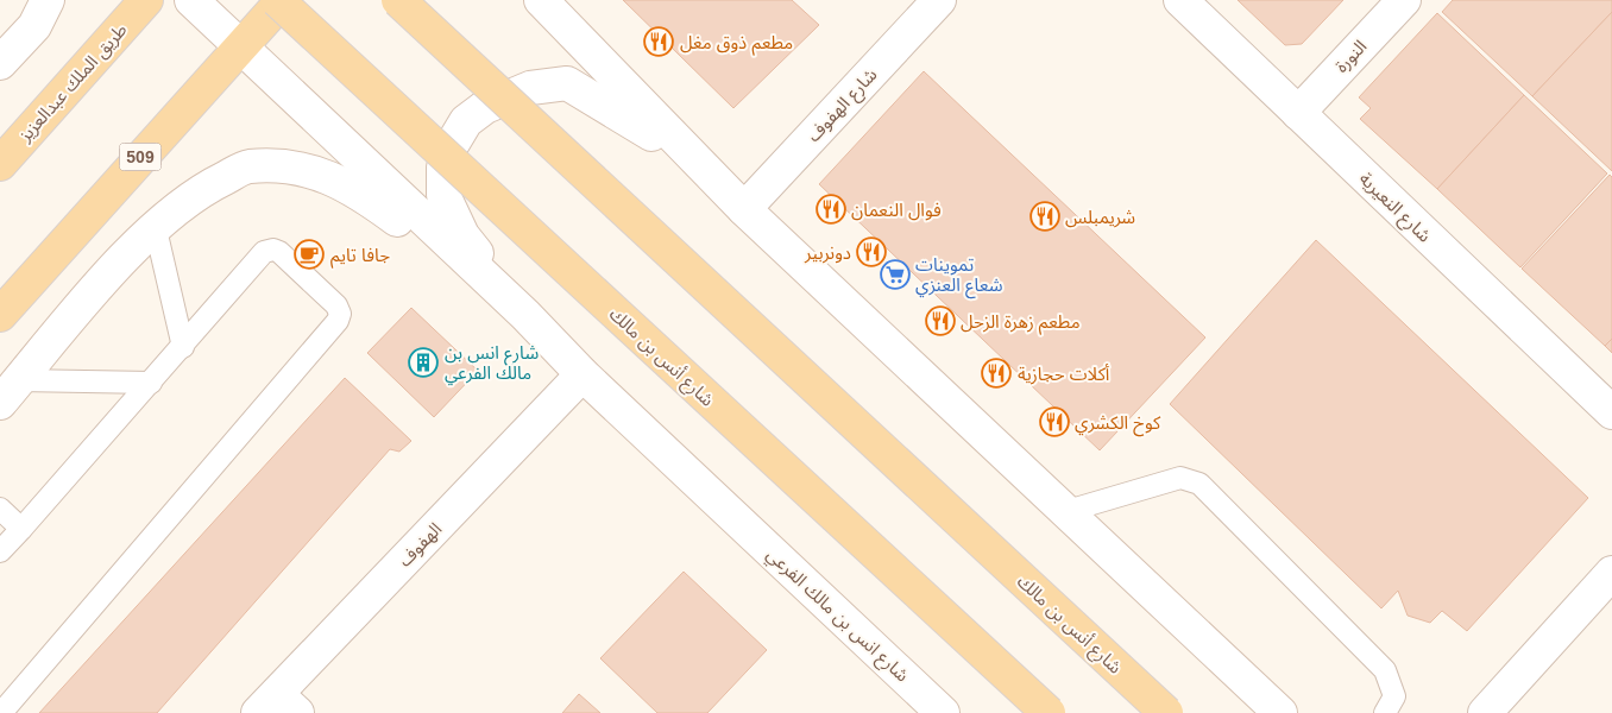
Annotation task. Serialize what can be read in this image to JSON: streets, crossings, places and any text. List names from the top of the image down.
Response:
{
  "streets": {
    "main road": ["طريق الملك عبدالعزيز", "509", "شارع أنس بن مالك"],
    "street": [
      "النورة",
      "شارع الهفوف",
      "شارع النعيرية",
      "الهفوف",
      "شارع انس بن مالك الفرعي"
    ]
  },
  "crossings": [
    ["النورة", "شارع النعيرية"],
    ["509", "شارع انس بن مالك الفرعي"],
    ["الهفوف", "شارع انس بن مالك الفرعي"]
  ],
  "places": {
    "restaurant": [
      "مطعم ذوق مغل",
      "فوال النعمان",
      "شريمبلس",
      "دونربير",
      "مطعم زهرة الزحل",
      "أكلات حجازية",
      "كوخ الكشري"
    ],
    "cafe": ["جافا تايم"],
    "supermarket": ["تموينات شعاع العنزي"],
    "building": ["شارع انس بن مالك الفرعي"]
  }
}
